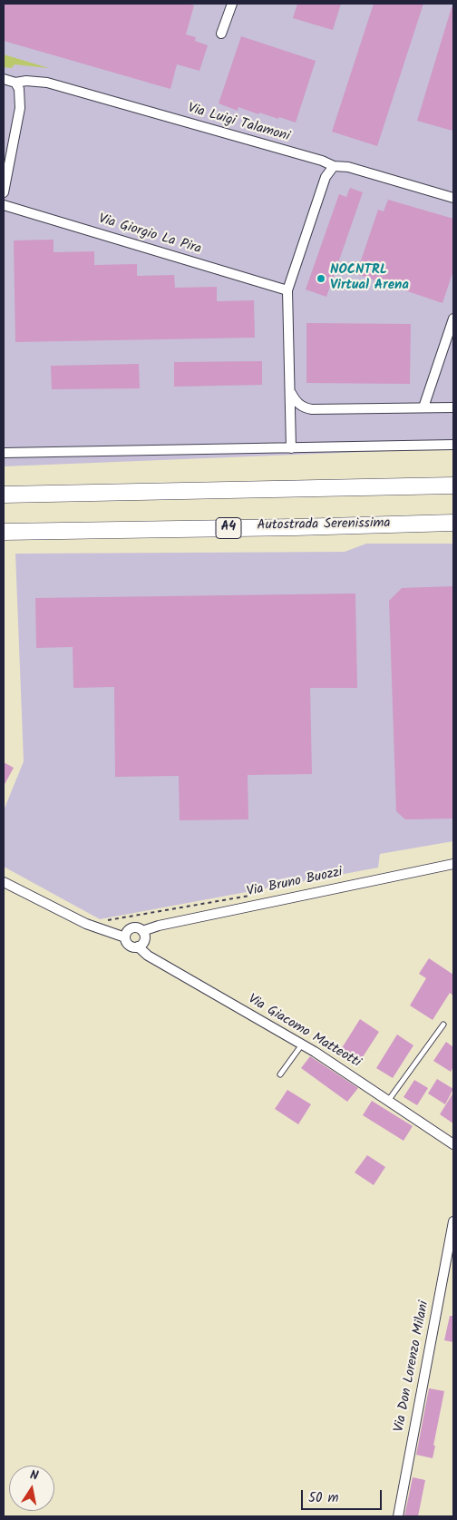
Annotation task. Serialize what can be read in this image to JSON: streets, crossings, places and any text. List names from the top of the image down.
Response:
{
  "streets": {
    "highway": ["Autostrada Serenissima", "A4"],
    "street": [
      "Via Luigi Talamoni",
      "Via Giorgio La Pira",
      "Via Bruno Buozzi",
      "Via Giacomo Matteotti",
      "Via Don Lorenzo Milani"
    ]
  },
  "crossings": [
    ["Via Bruno Buozzi", "Via Giacomo Matteotti"]
  ],
  "places": ["NOCNTRL Virtual Arena"],
  "scale_bar": "50 m",
  "north": "top"
}
